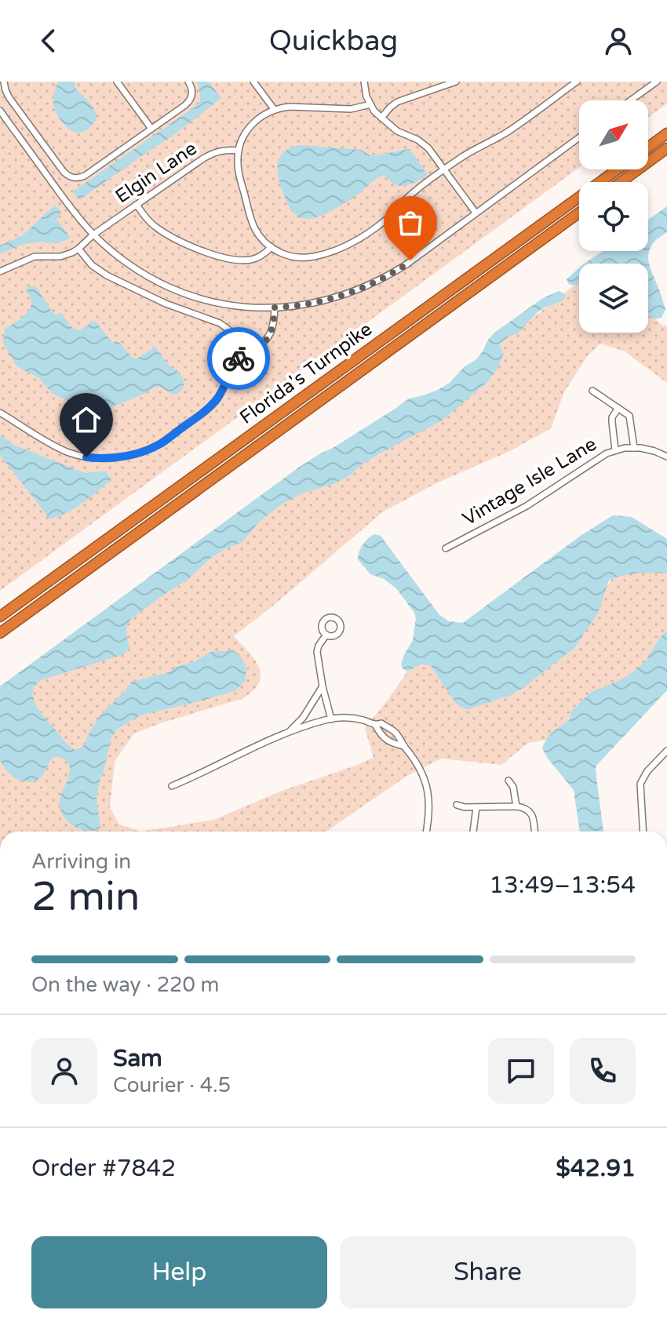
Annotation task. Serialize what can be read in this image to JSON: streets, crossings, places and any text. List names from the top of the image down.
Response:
{
  "streets": {
    "highway": ["Florida's Turnpike"],
    "street": ["Elgin Lane", "Vintage Isle Lane"]
  },
  "north": "top right",
  "page": {
    "header": "Quickbag",
    "heading": ["2 min", "Arriving in", "13:49–13:54"],
    "panel": [
      "Sam",
      "Courier · 4.5",
      "Order #7842",
      "$42.91"
    ],
    "bar": "On the way · 220 m",
    "buttons": ["Help", "Share"]
  }
}
